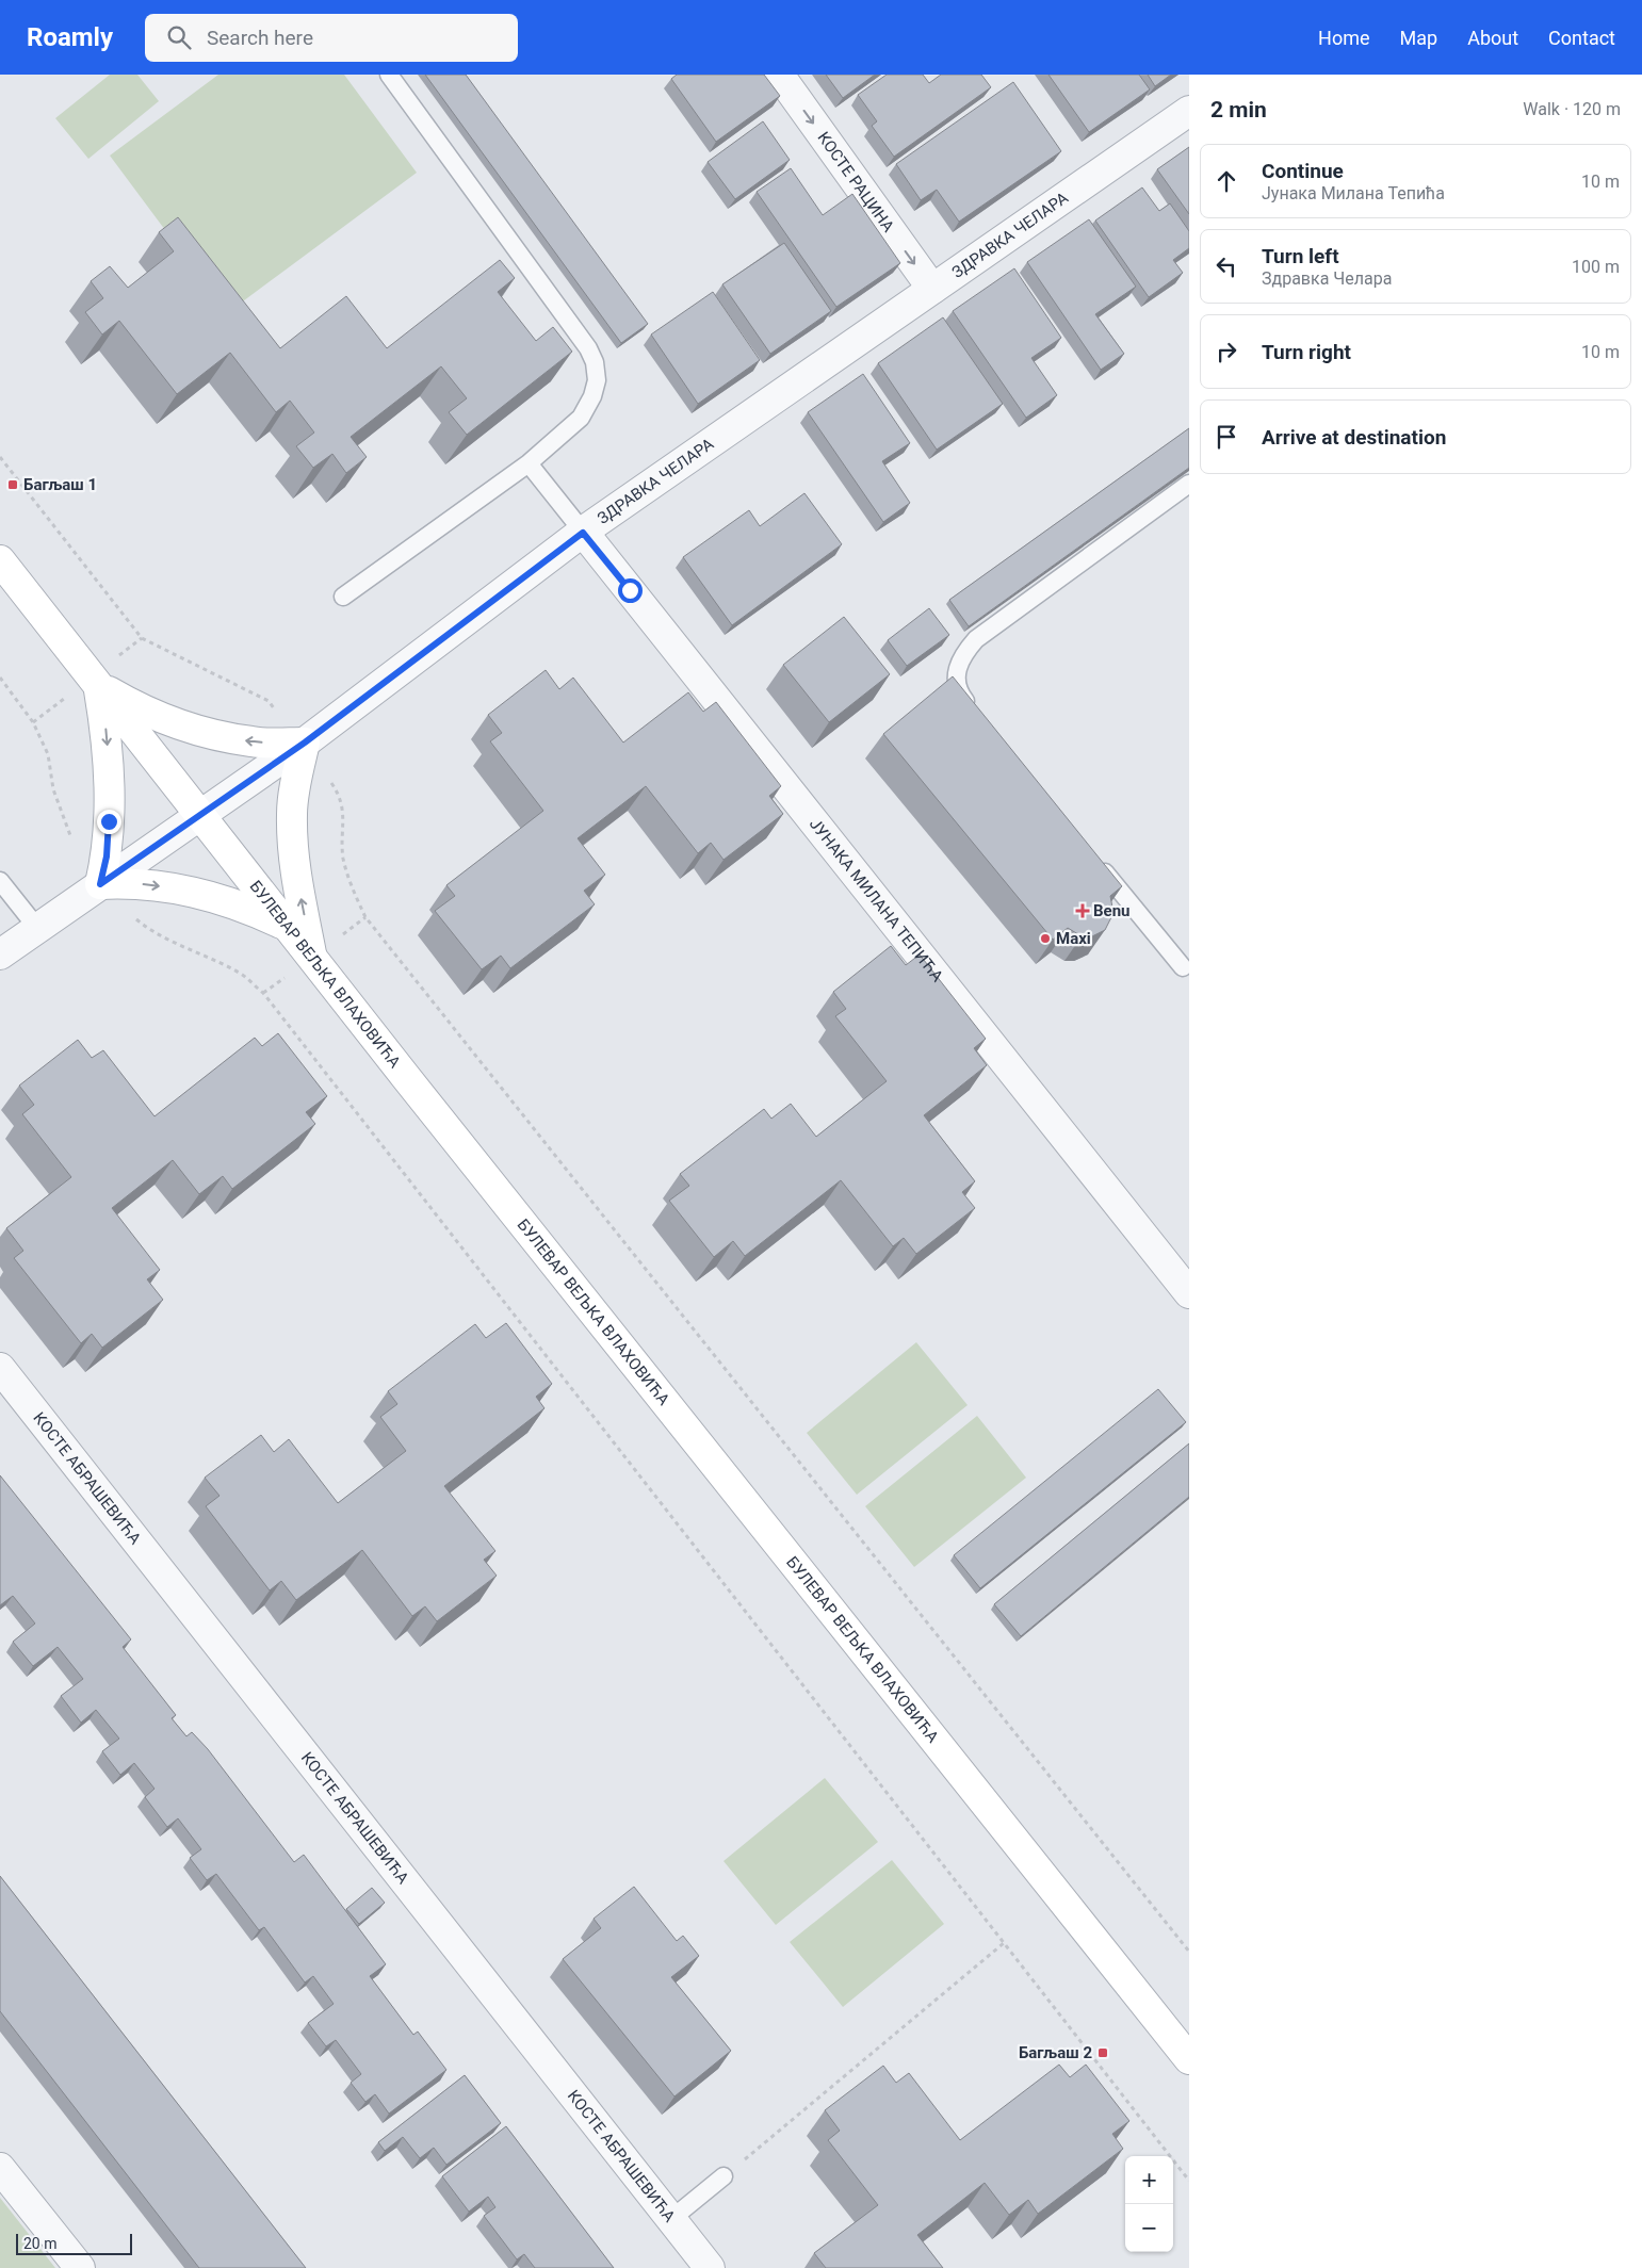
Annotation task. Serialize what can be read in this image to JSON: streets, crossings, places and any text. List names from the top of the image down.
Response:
{
  "streets": {
    "main road": ["БУЛЕВАР ВЕЉКА ВЛАХОВИЋА"],
    "street": [
      "КОСТЕ РАЦИНА",
      "ЗДРАВКА ЧЕЛАРА",
      "ЈУНАКА МИЛАНА ТЕПИЋА",
      "КОСТЕ АБРАШЕВИЋА"
    ]
  },
  "crossings": [
    ["КОСТЕ РАЦИНА", "ЗДРАВКА ЧЕЛАРА"],
    ["ЗДРАВКА ЧЕЛАРА", "ЈУНАКА МИЛАНА ТЕПИЋА"],
    ["ЗДРАВКА ЧЕЛАРА", "БУЛЕВАР ВЕЉКА ВЛАХОВИЋА"]
  ],
  "one_way": ["КОСТЕ РАЦИНА"],
  "places": {
    "transit": ["Багљаш 1", "Багљаш 2"],
    "health": ["Benu"],
    "other": ["Maxi"]
  },
  "scale_bar": "20 m",
  "page": {
    "header": "Roamly",
    "search": "Search here",
    "nav": [
      "Home",
      "Map",
      "About",
      "Contact"
    ],
    "heading": ["2 min", "Walk · 120 m"],
    "list": [
      ["Continue", "Јунака Милана Тепића", "10 m"],
      ["Turn left", "Здравка Челара", "100 m"],
      ["Turn right", "10 m"],
      "Arrive at destination"
    ],
    "map_buttons": ["+", "−"],
    "scale": "20 m"
  }
}
